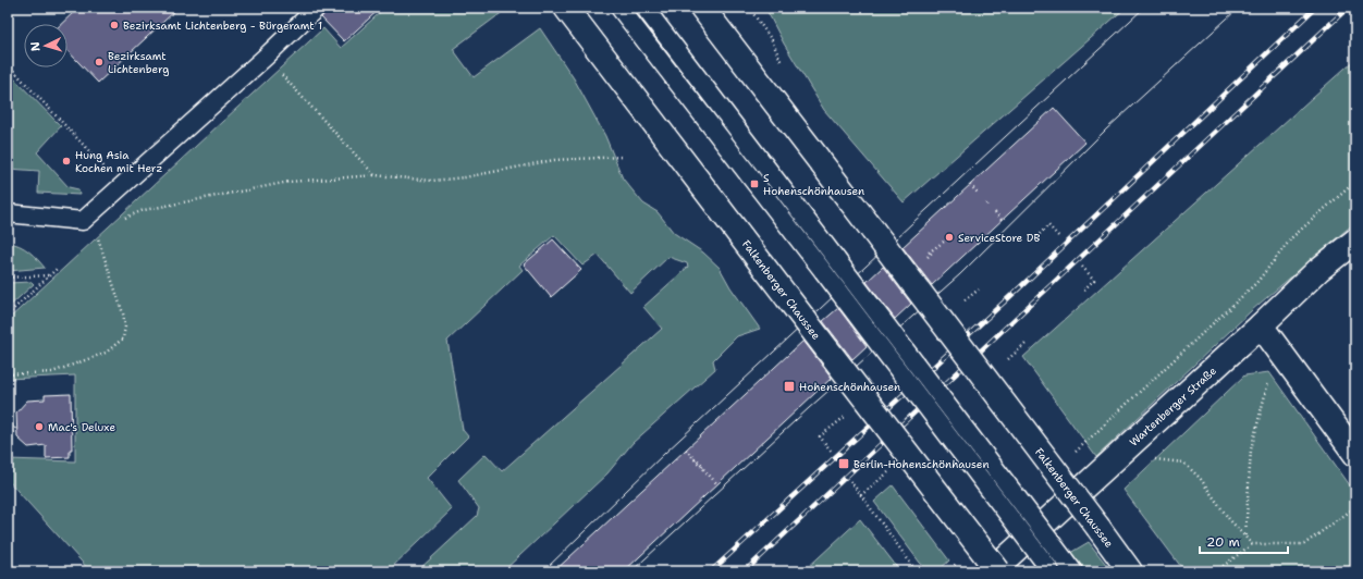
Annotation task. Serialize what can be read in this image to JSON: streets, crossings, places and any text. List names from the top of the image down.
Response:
{
  "streets": {
    "main road": ["Falkenberger Chaussee", "Wartenberger Straße"]
  },
  "places": {
    "other": [
      "Bezirksamt Lichtenberg - Bürgeramt 1",
      "Bezirksamt Lichtenberg",
      "Hung Asia Kochen mit Herz",
      "ServiceStore DB",
      "Mac's Deluxe"
    ],
    "transit": ["S Hohenschönhausen", "Hohenschönhausen", "Berlin-Hohenschönhausen"]
  },
  "scale_bar": "20 m",
  "north": "left"
}
